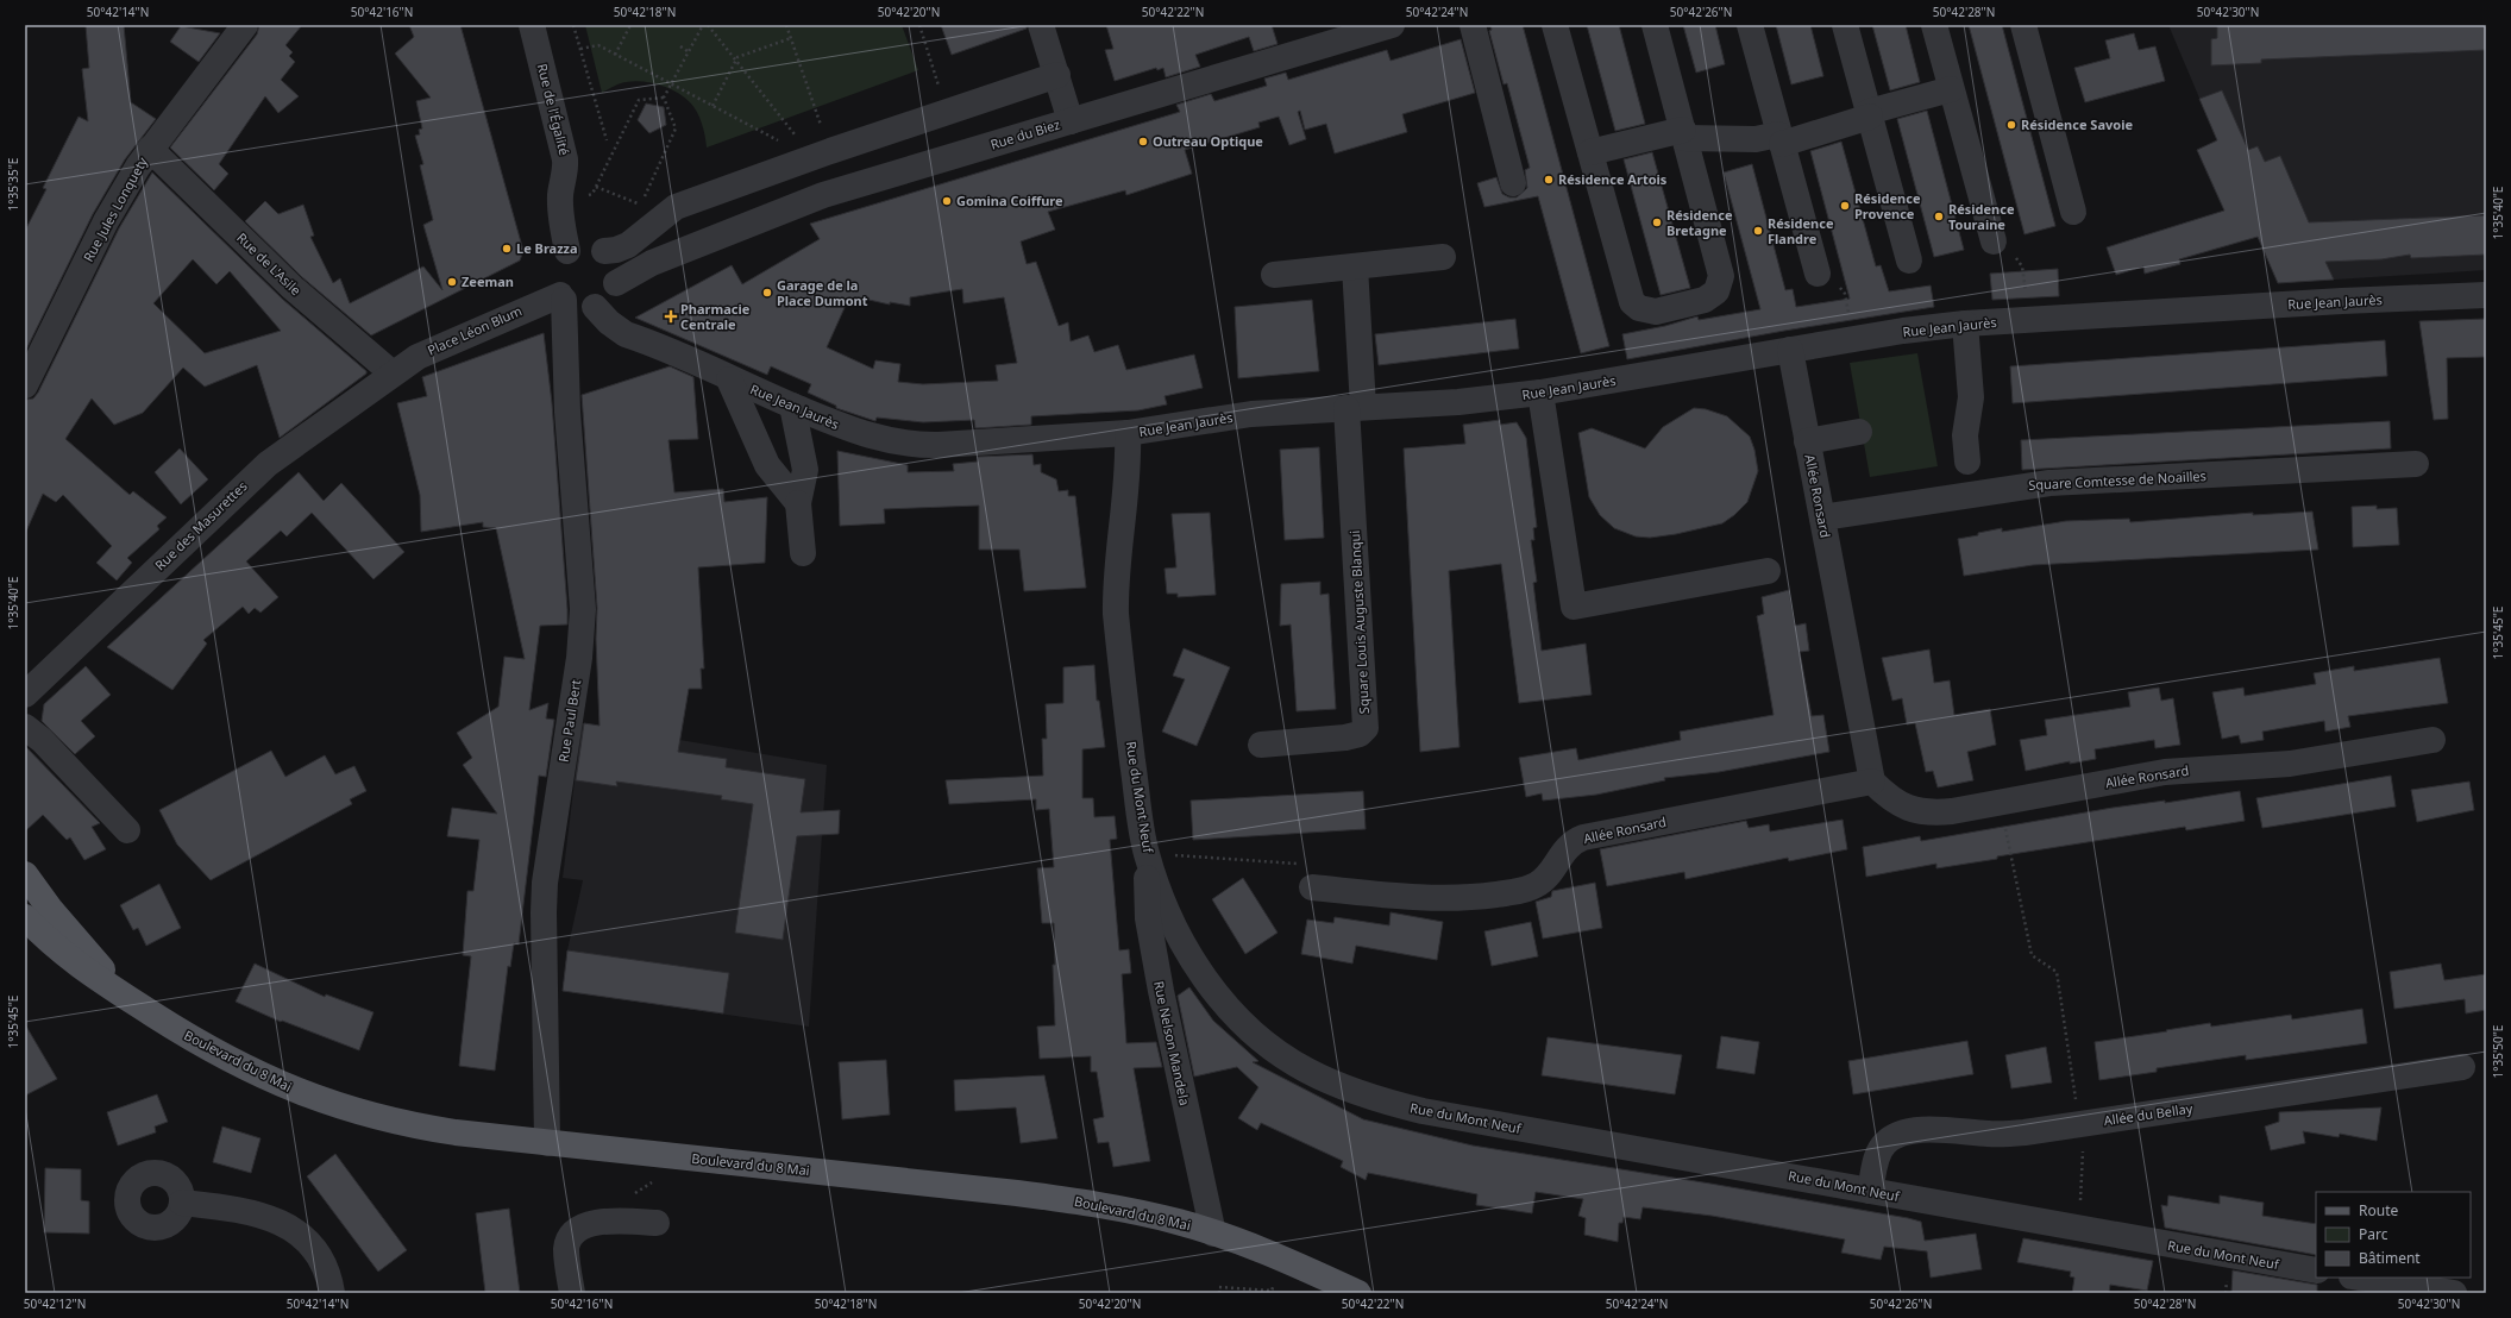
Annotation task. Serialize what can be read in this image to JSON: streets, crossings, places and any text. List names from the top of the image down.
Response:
{
  "streets": {
    "main road": ["Boulevard du 8 Mai"],
    "street": [
      "Rue de l'Égalité",
      "Rue du Biez",
      "Rue Jules Lonquety",
      "Rue de L'Asile",
      "Rue Jean Jaurès",
      "Place Léon Blum",
      "Square Comtesse de Noailles",
      "Allée Ronsard",
      "Rue des Masurettes",
      "Square Louis Auguste Blanqui",
      "Rue Paul Bert",
      "Rue du Mont Neuf",
      "Rue Nelson Mandela",
      "Allée du Bellay"
    ]
  },
  "crossings": [
    ["Rue de l'Égalité", "Rue du Biez"],
    ["Rue de l'Égalité", "Rue Jean Jaurès"],
    ["Rue de l'Égalité", "Place Léon Blum"],
    ["Rue de l'Égalité", "Rue Paul Bert"],
    ["Rue du Biez", "Rue Jean Jaurès"],
    ["Rue du Biez", "Place Léon Blum"],
    ["Rue du Biez", "Rue Paul Bert"],
    ["Rue Jules Lonquety", "Rue de L'Asile"],
    ["Rue de L'Asile", "Place Léon Blum"],
    ["Rue de L'Asile", "Rue des Masurettes"],
    ["Rue Jean Jaurès", "Place Léon Blum"],
    ["Rue Jean Jaurès", "Allée Ronsard"],
    ["Rue Jean Jaurès", "Square Louis Auguste Blanqui"],
    ["Rue Jean Jaurès", "Rue Paul Bert"],
    ["Rue Jean Jaurès", "Rue du Mont Neuf"],
    ["Place Léon Blum", "Rue des Masurettes"],
    ["Place Léon Blum", "Rue Paul Bert"],
    ["Square Comtesse de Noailles", "Allée Ronsard"],
    ["Rue Paul Bert", "Boulevard du 8 Mai"],
    ["Rue du Mont Neuf", "Rue Nelson Mandela"],
    ["Rue du Mont Neuf", "Allée du Bellay"],
    ["Rue Nelson Mandela", "Boulevard du 8 Mai"]
  ],
  "places": {
    "other": [
      "Résidence Savoie",
      "Outreau Optique",
      "Résidence Artois",
      "Gomina Coiffure",
      "Résidence Provence",
      "Résidence Touraine",
      "Résidence Bretagne",
      "Résidence Flandre",
      "Le Brazza",
      "Zeeman",
      "Garage de la Place Dumont"
    ],
    "health": ["Pharmacie Centrale"]
  },
  "legend": ["Route", "Parc", "Bâtiment"],
  "coordinates": [
    "50°42'14\"N",
    "50°42'16\"N",
    "50°42'18\"N",
    "50°42'20\"N",
    "50°42'22\"N",
    "50°42'24\"N",
    "50°42'26\"N",
    "50°42'28\"N",
    "50°42'30\"N",
    "1°35'35\"E",
    "1°35'40\"E",
    "1°35'45\"E",
    "1°35'50\"E",
    "50°42'12\"N"
  ]
}
